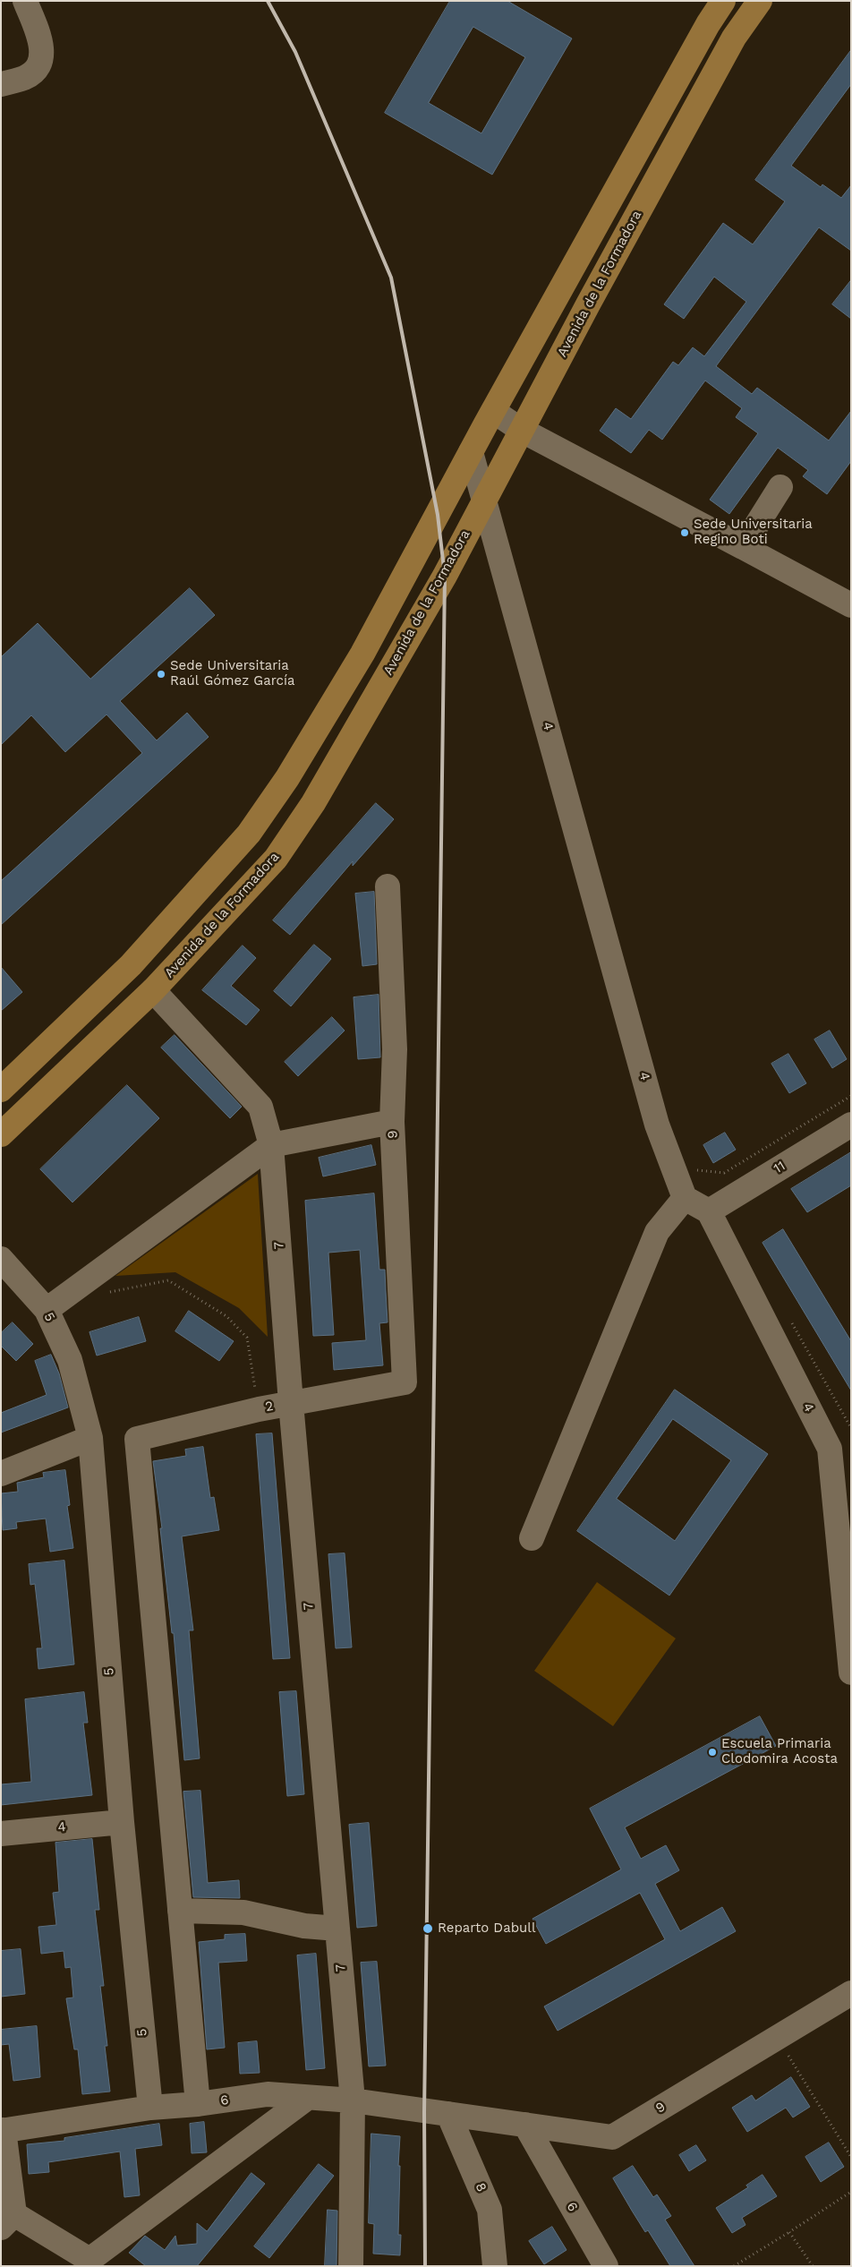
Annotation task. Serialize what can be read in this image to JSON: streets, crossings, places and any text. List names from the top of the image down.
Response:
{
  "streets": {
    "main road": ["Avenida de la Formadora"],
    "street": [
      "4",
      "9",
      "11",
      "7",
      "5",
      "2",
      "6",
      "8"
    ]
  },
  "crossings": [
    ["Avenida de la Formadora", "4"],
    ["Avenida de la Formadora", "7"],
    ["4", "11"],
    ["4", "5"],
    ["9", "2"],
    ["9", "6"],
    ["9", "8"],
    ["7", "2"],
    ["7", "6"],
    ["5", "6"],
    ["6", "8"]
  ],
  "places": [
    "Sede Universitaria Regino Boti",
    "Sede Universitaria Raúl Gómez García",
    "Escuela Primaria Clodomira Acosta",
    "Reparto Dabull"
  ]
}
